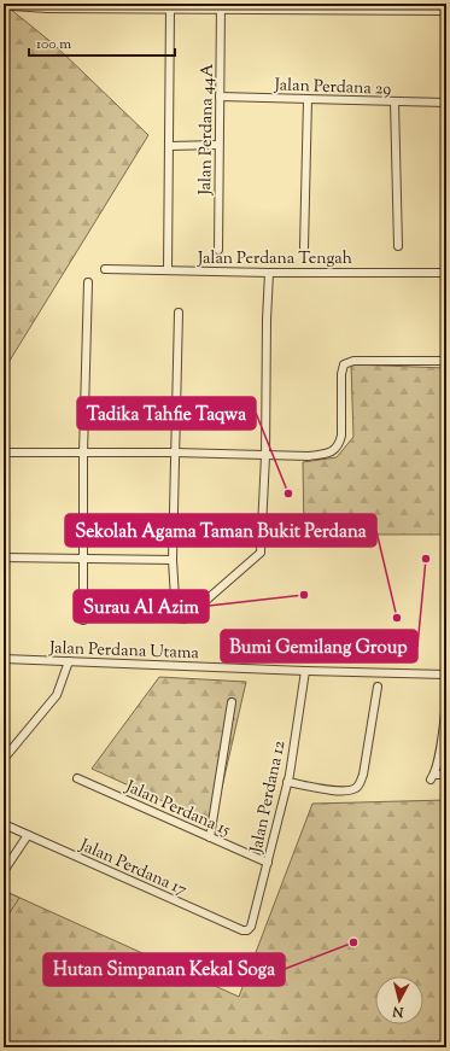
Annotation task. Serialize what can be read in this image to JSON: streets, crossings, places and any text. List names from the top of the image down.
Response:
{
  "streets": {
    "street": [
      "Jalan Perdana 29",
      "Jalan Perdana 44A",
      "Jalan Perdana Tengah",
      "Jalan Perdana Utama",
      "Jalan Perdana 12",
      "Jalan Perdana 15",
      "Jalan Perdana 17"
    ]
  },
  "crossings": [
    ["Jalan Perdana 29", "Jalan Perdana 44A"],
    ["Jalan Perdana Utama", "Jalan Perdana 12"],
    ["Jalan Perdana 12", "Jalan Perdana 15"],
    ["Jalan Perdana 12", "Jalan Perdana 17"]
  ],
  "places": [
    "Tadika Tahfie Taqwa",
    "Bumi Gemilang Group",
    "Surau Al Azim",
    "Sekolah Agama Taman Bukit Perdana",
    "Hutan Simpanan Kekal Soga"
  ],
  "scale_bar": "100 m",
  "north": "bottom"
}
